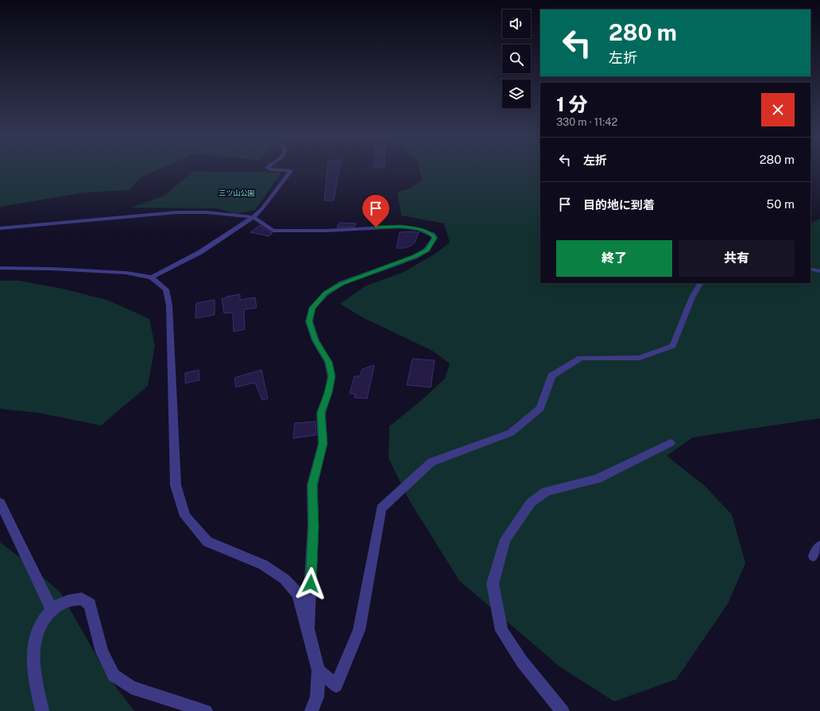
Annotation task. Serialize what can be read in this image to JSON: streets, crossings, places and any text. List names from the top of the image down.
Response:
{
  "parks": ["三ツ山公園"],
  "page": {
    "turn": ["280 m", "左折"],
    "heading": ["1 分", "330 m · 11:42"],
    "list": [
      {
        "name": "左折",
        "value": "280 m"
      },
      {
        "name": "目的地に到着",
        "value": "50 m"
      }
    ],
    "buttons": ["終了", "共有"]
  }
}
